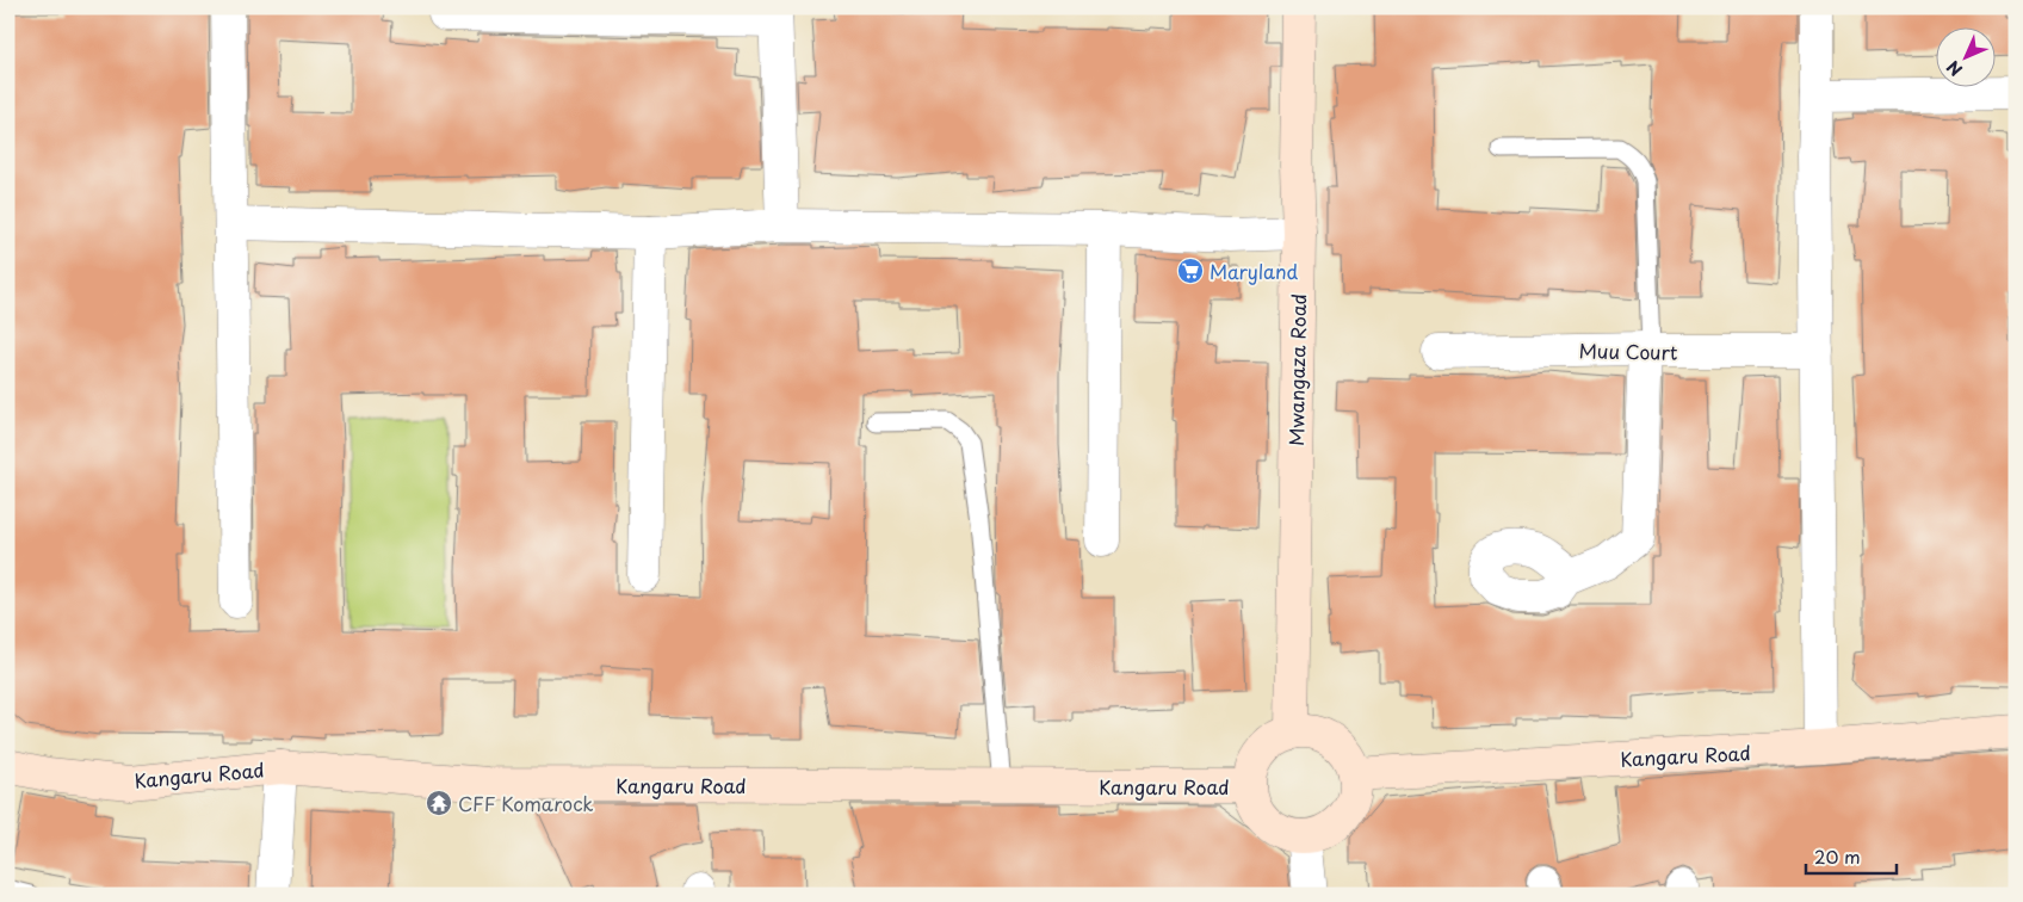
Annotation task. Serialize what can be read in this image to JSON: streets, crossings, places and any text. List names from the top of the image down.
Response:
{
  "streets": {
    "main road": ["Mwangaza Road", "Kangaru Road"],
    "street": ["Muu Court"]
  },
  "crossings": [
    ["Mwangaza Road", "Kangaru Road"]
  ],
  "places": {
    "supermarket": ["Maryland"],
    "temple": ["CFF Komarock"]
  },
  "scale_bar": "20 m",
  "north": "bottom left"
}
